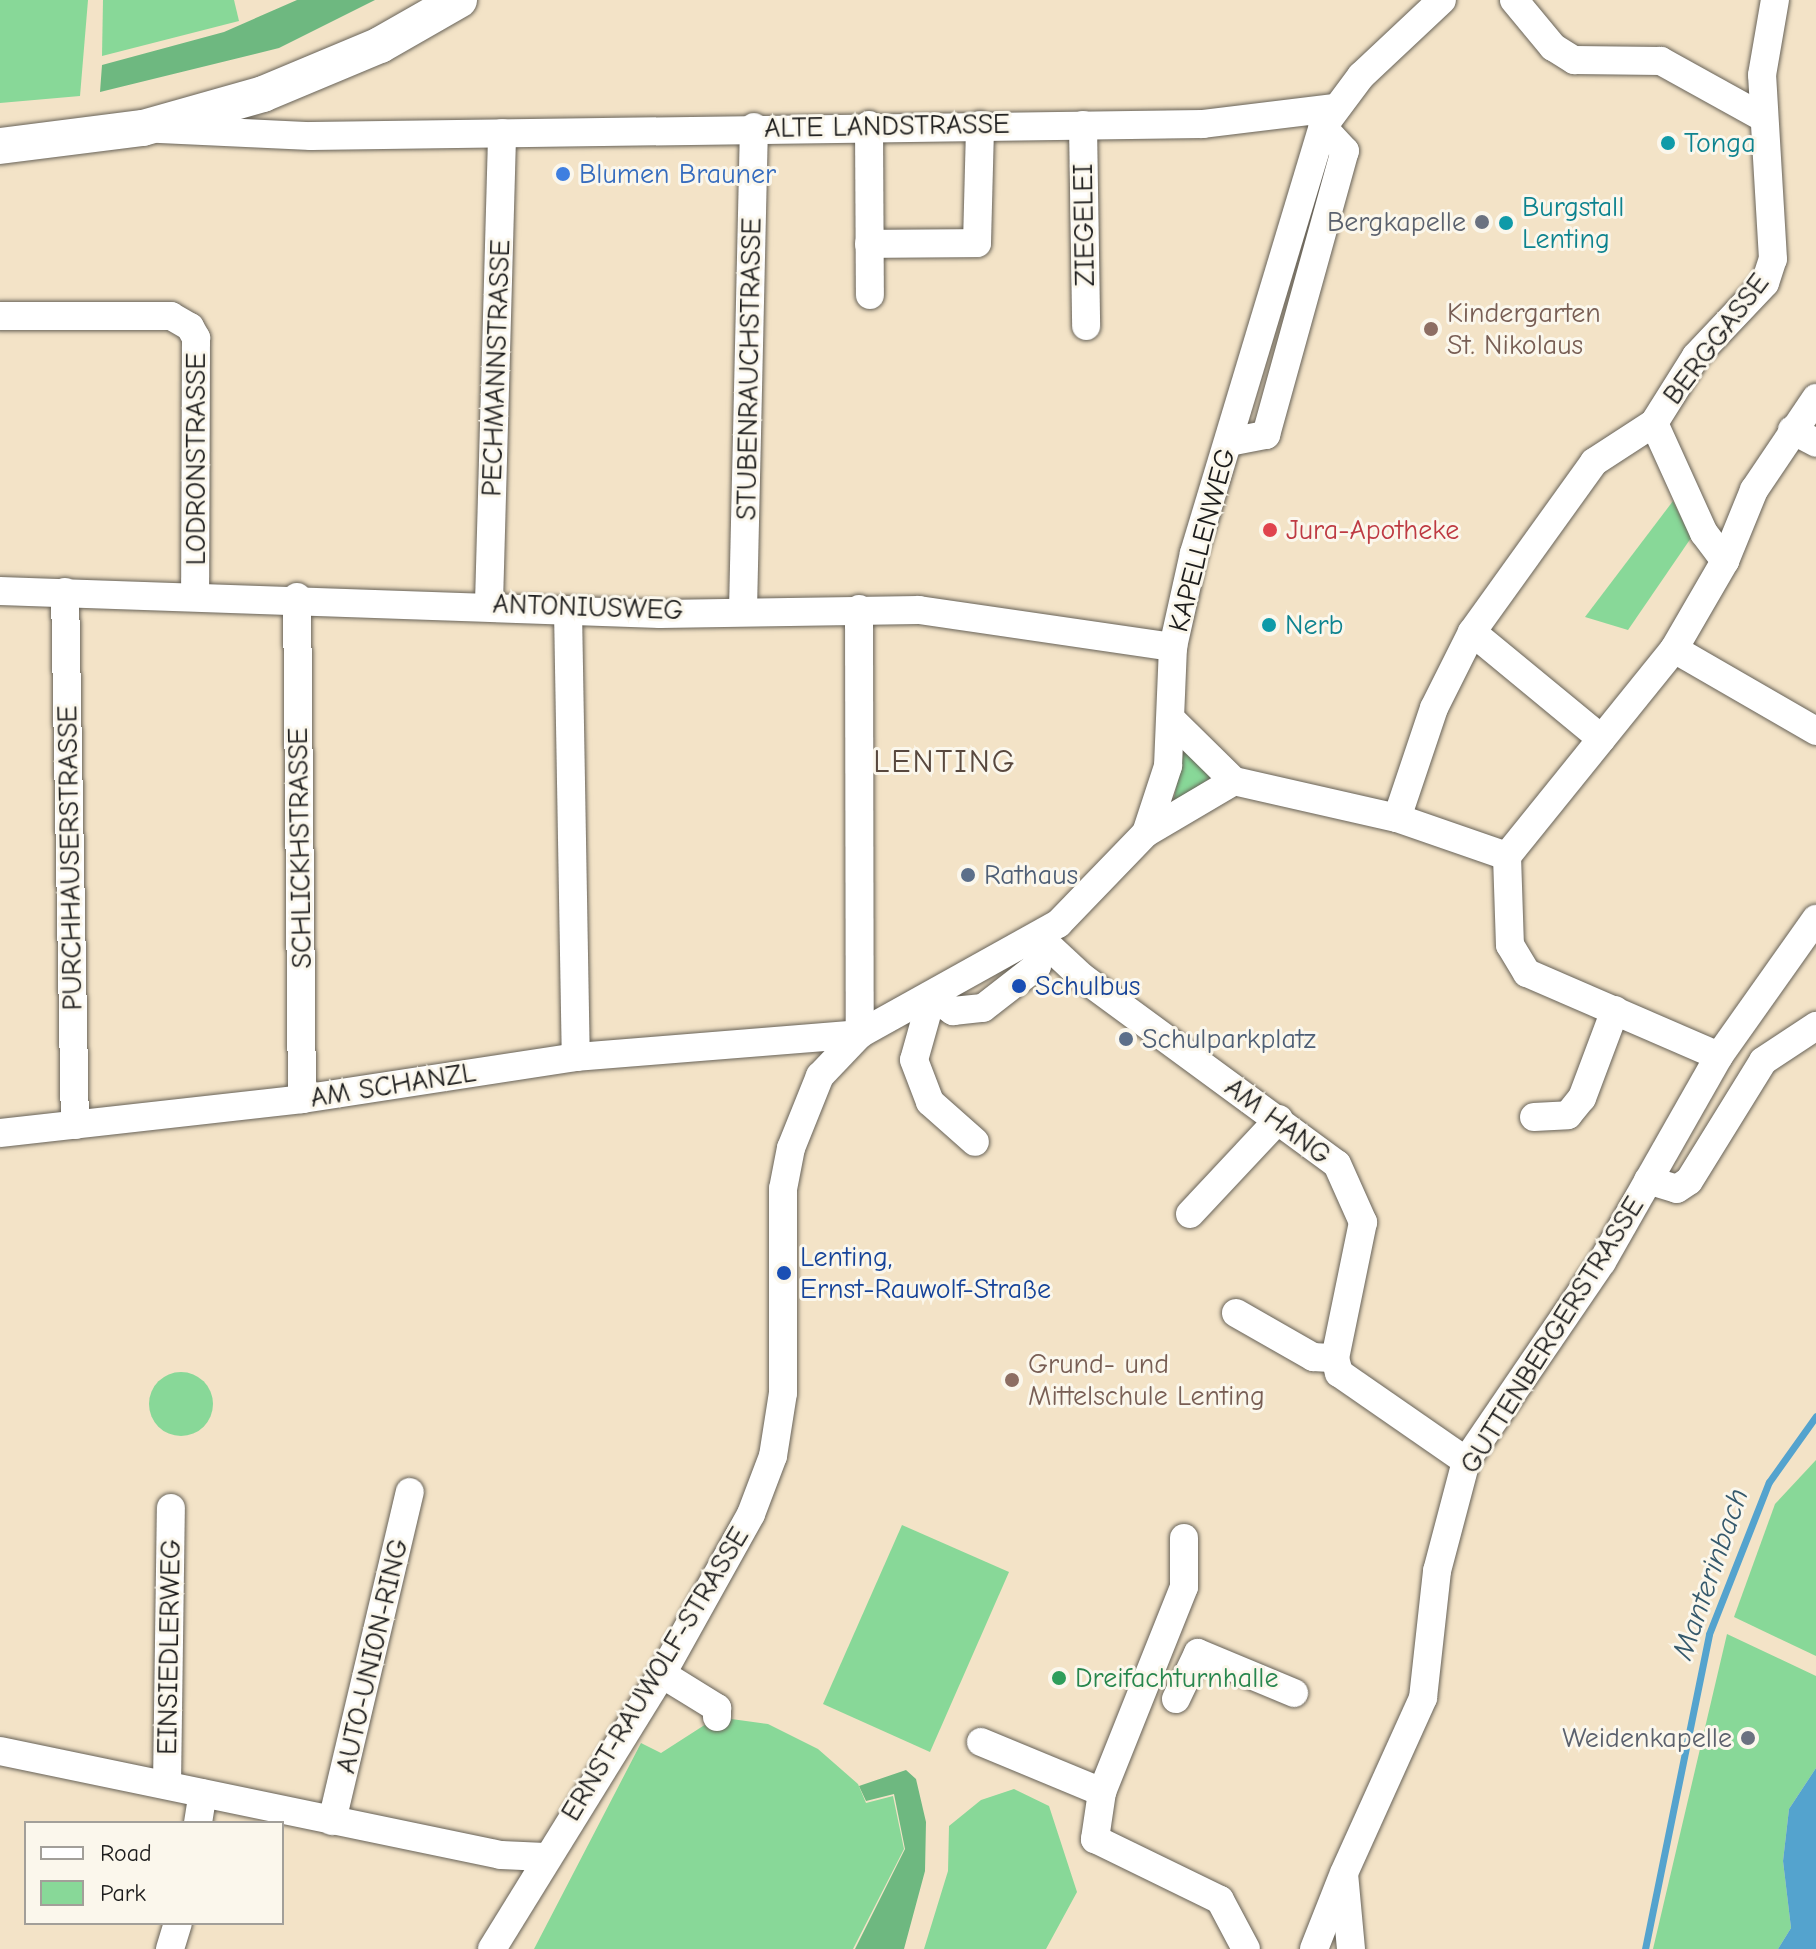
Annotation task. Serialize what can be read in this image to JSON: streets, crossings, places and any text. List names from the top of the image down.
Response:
{
  "streets": {
    "street": [
      "ALTE LANDSTRASSE",
      "ZIEGELEI",
      "BERGGASSE",
      "PECHMANNSTRASSE",
      "STUBENRAUCHSTRASSE",
      "LODRONSTRASSE",
      "KAPELLENWEG",
      "ANTONIUSWEG",
      "SCHLICKHSTRASSE",
      "PURCHHAUSERSTRASSE",
      "AM SCHANZL",
      "AM HANG",
      "GUTTENBERGERSTRASSE",
      "EINSIEDLERWEG",
      "AUTO-UNION-RING",
      "ERNST-RAUWOLF-STRASSE"
    ]
  },
  "crossings": [
    ["ALTE LANDSTRASSE", "ZIEGELEI"],
    ["ALTE LANDSTRASSE", "PECHMANNSTRASSE"],
    ["ALTE LANDSTRASSE", "STUBENRAUCHSTRASSE"],
    ["ALTE LANDSTRASSE", "KAPELLENWEG"],
    ["PECHMANNSTRASSE", "ANTONIUSWEG"],
    ["STUBENRAUCHSTRASSE", "ANTONIUSWEG"],
    ["LODRONSTRASSE", "ANTONIUSWEG"],
    ["KAPELLENWEG", "ANTONIUSWEG"],
    ["KAPELLENWEG", "AM SCHANZL"],
    ["KAPELLENWEG", "AM HANG"],
    ["KAPELLENWEG", "ERNST-RAUWOLF-STRASSE"],
    ["ANTONIUSWEG", "SCHLICKHSTRASSE"],
    ["ANTONIUSWEG", "PURCHHAUSERSTRASSE"],
    ["SCHLICKHSTRASSE", "AM SCHANZL"],
    ["PURCHHAUSERSTRASSE", "AM SCHANZL"],
    ["AM SCHANZL", "ERNST-RAUWOLF-STRASSE"]
  ],
  "districts": ["LENTING"],
  "water": ["Manterinbach"],
  "places": [
    "Tonga",
    "Blumen Brauner",
    "Bergkapelle",
    "Burgstall Lenting",
    "Kindergarten St. Nikolaus",
    "Jura-Apotheke",
    "Nerb",
    "Rathaus",
    "Schulbus",
    "Schulparkplatz",
    "Lenting, Ernst-Rauwolf-Straße",
    "Grund- und Mittelschule Lenting",
    "Dreifachturnhalle",
    "Weidenkapelle"
  ],
  "legend": ["Road", "Park"]
}
